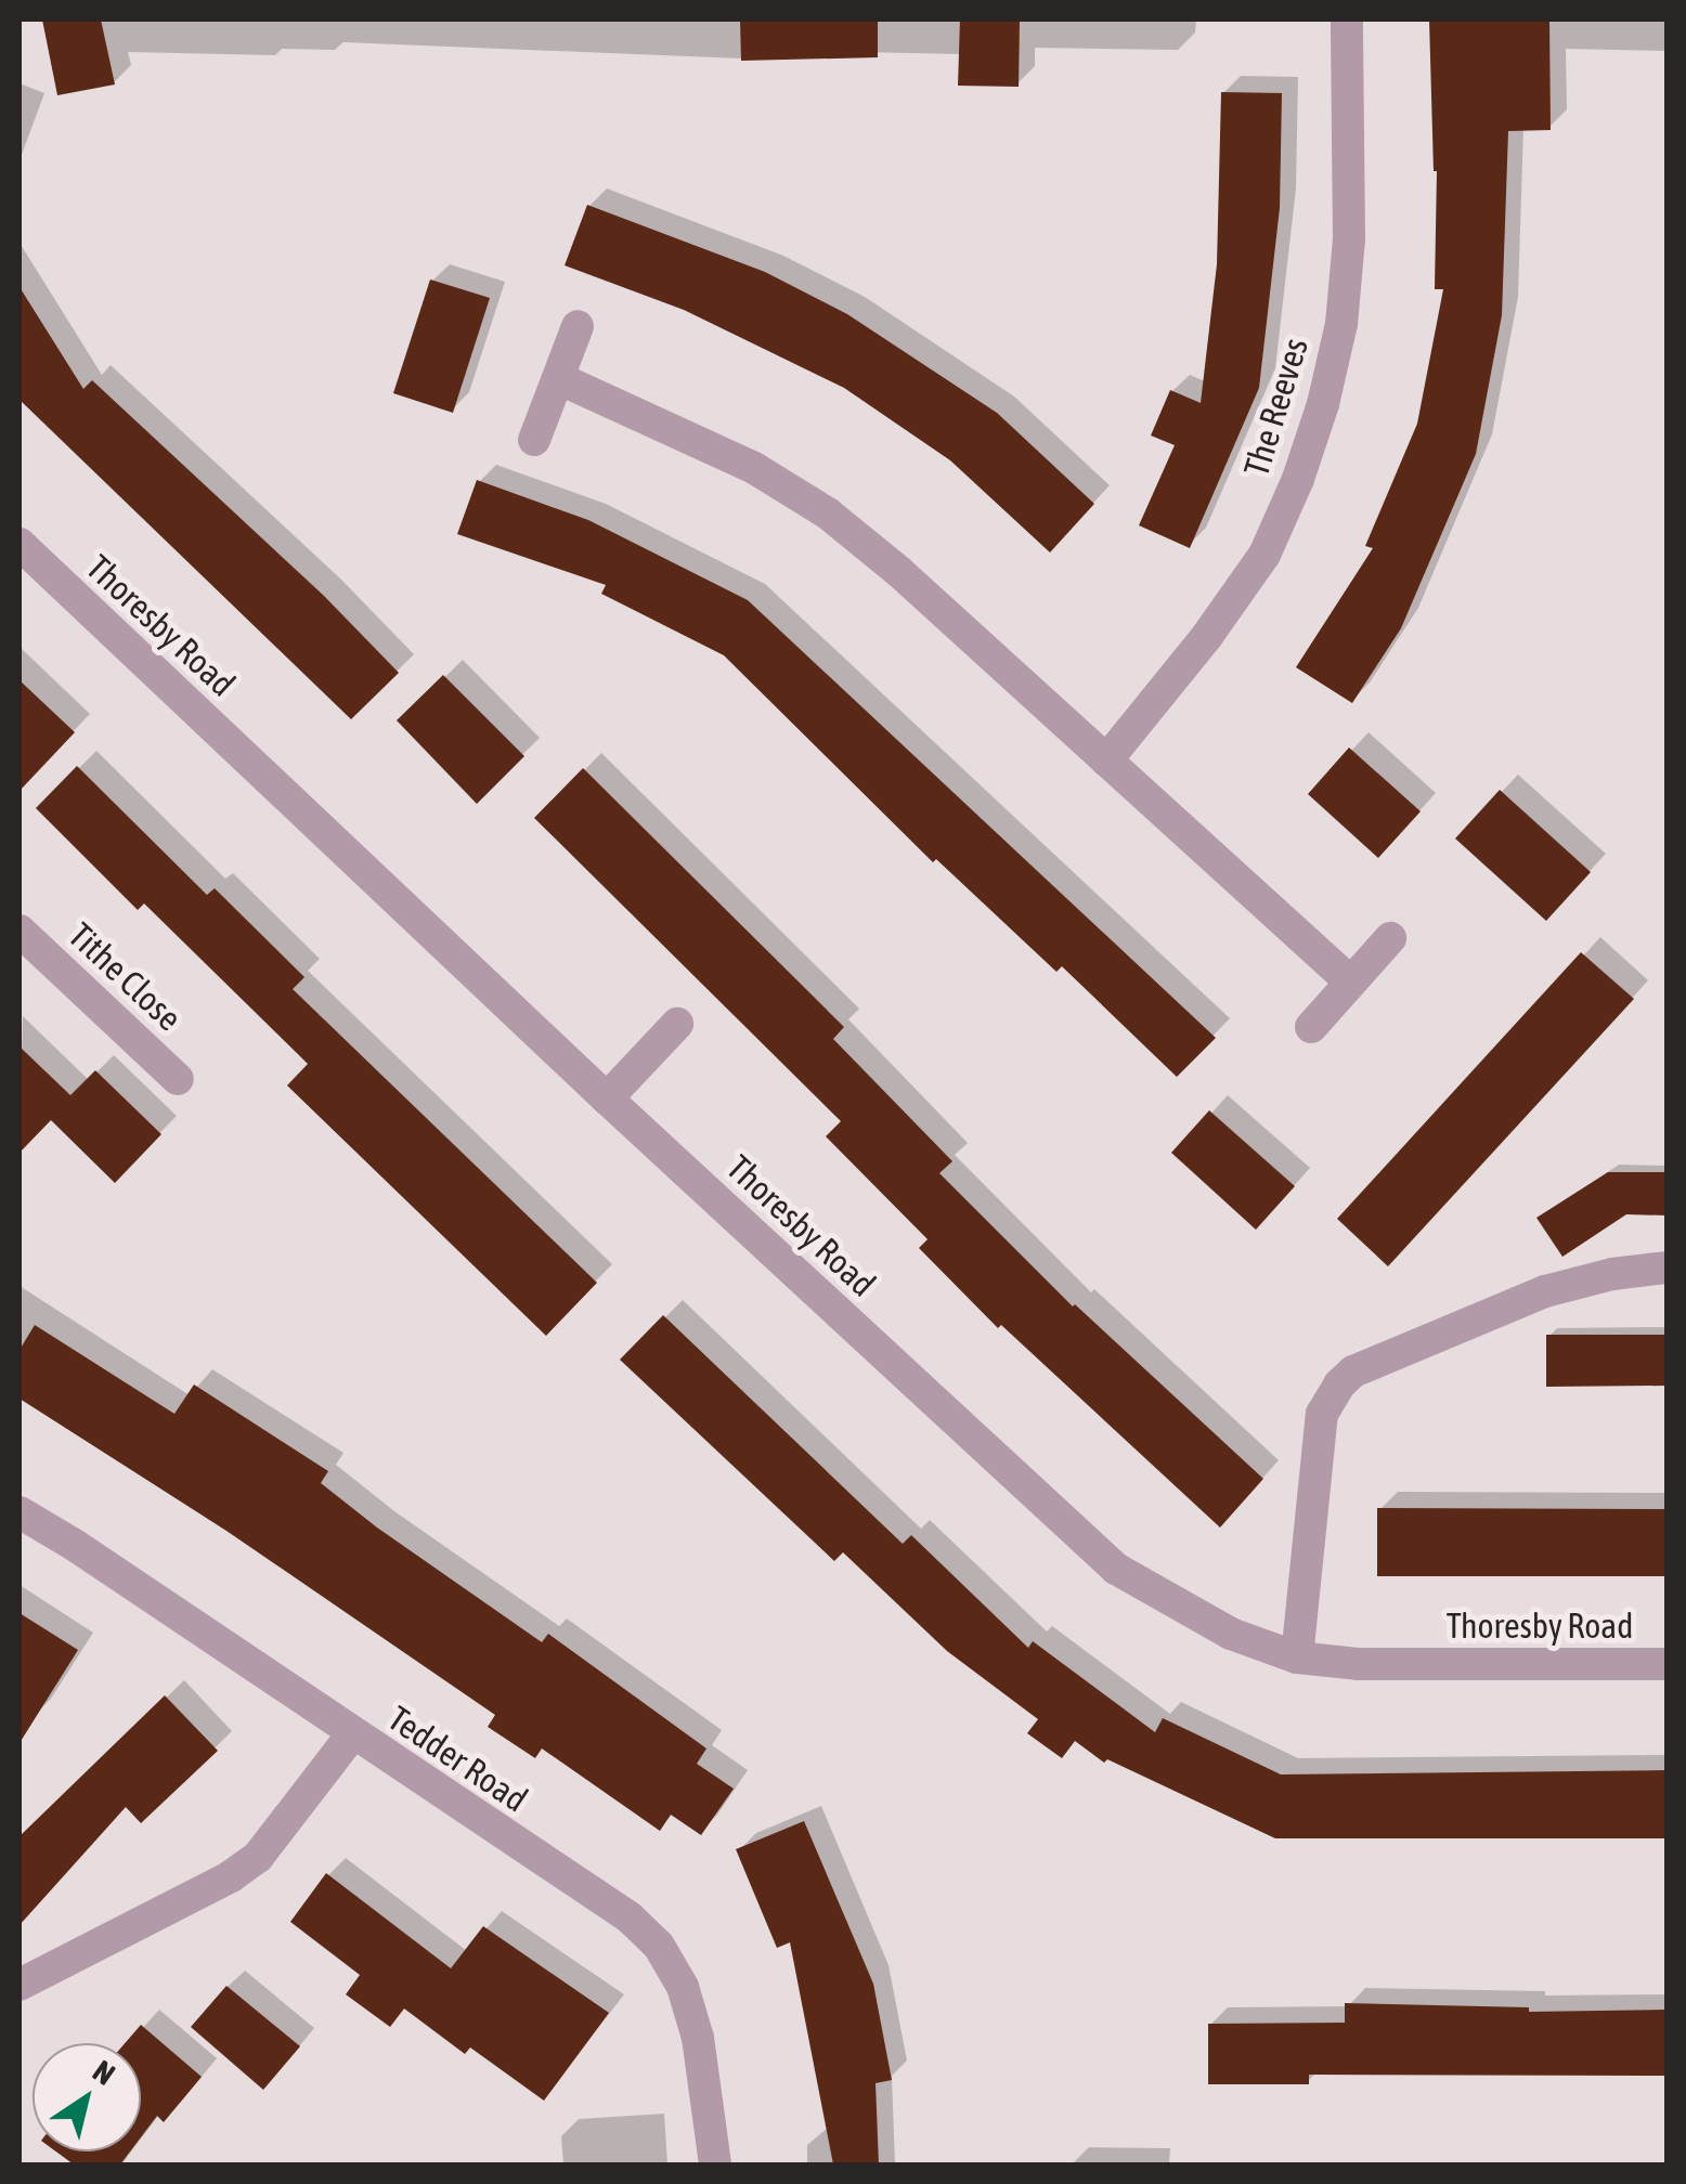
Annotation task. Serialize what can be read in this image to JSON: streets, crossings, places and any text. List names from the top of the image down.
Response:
{
  "streets": {
    "street": [
      "The Reeves",
      "Thoresby Road",
      "Tithe Close",
      "Tedder Road"
    ]
  },
  "north": "top right"
}
